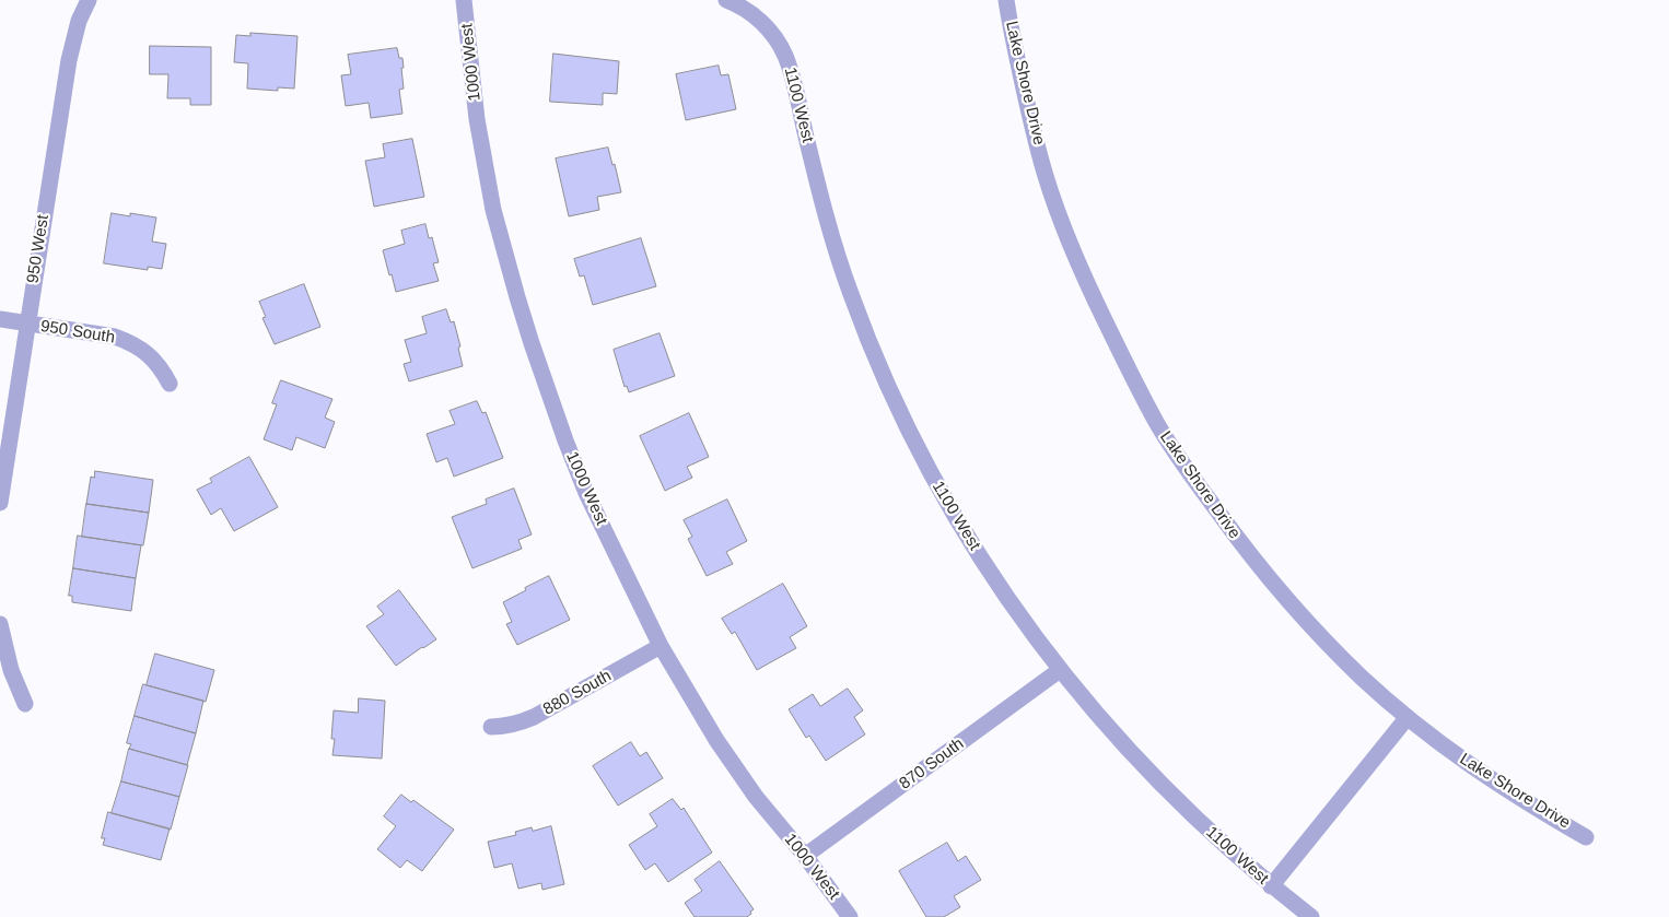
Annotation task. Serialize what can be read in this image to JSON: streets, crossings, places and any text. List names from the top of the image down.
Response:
{
  "streets": {
    "street": [
      "1000 West",
      "Lake Shore Drive",
      "1100 West",
      "950 West",
      "950 South",
      "880 South",
      "870 South"
    ]
  },
  "crossings": [
    ["1000 West", "880 South"],
    ["1000 West", "870 South"],
    ["1100 West", "870 South"],
    ["950 West", "950 South"]
  ]
}
